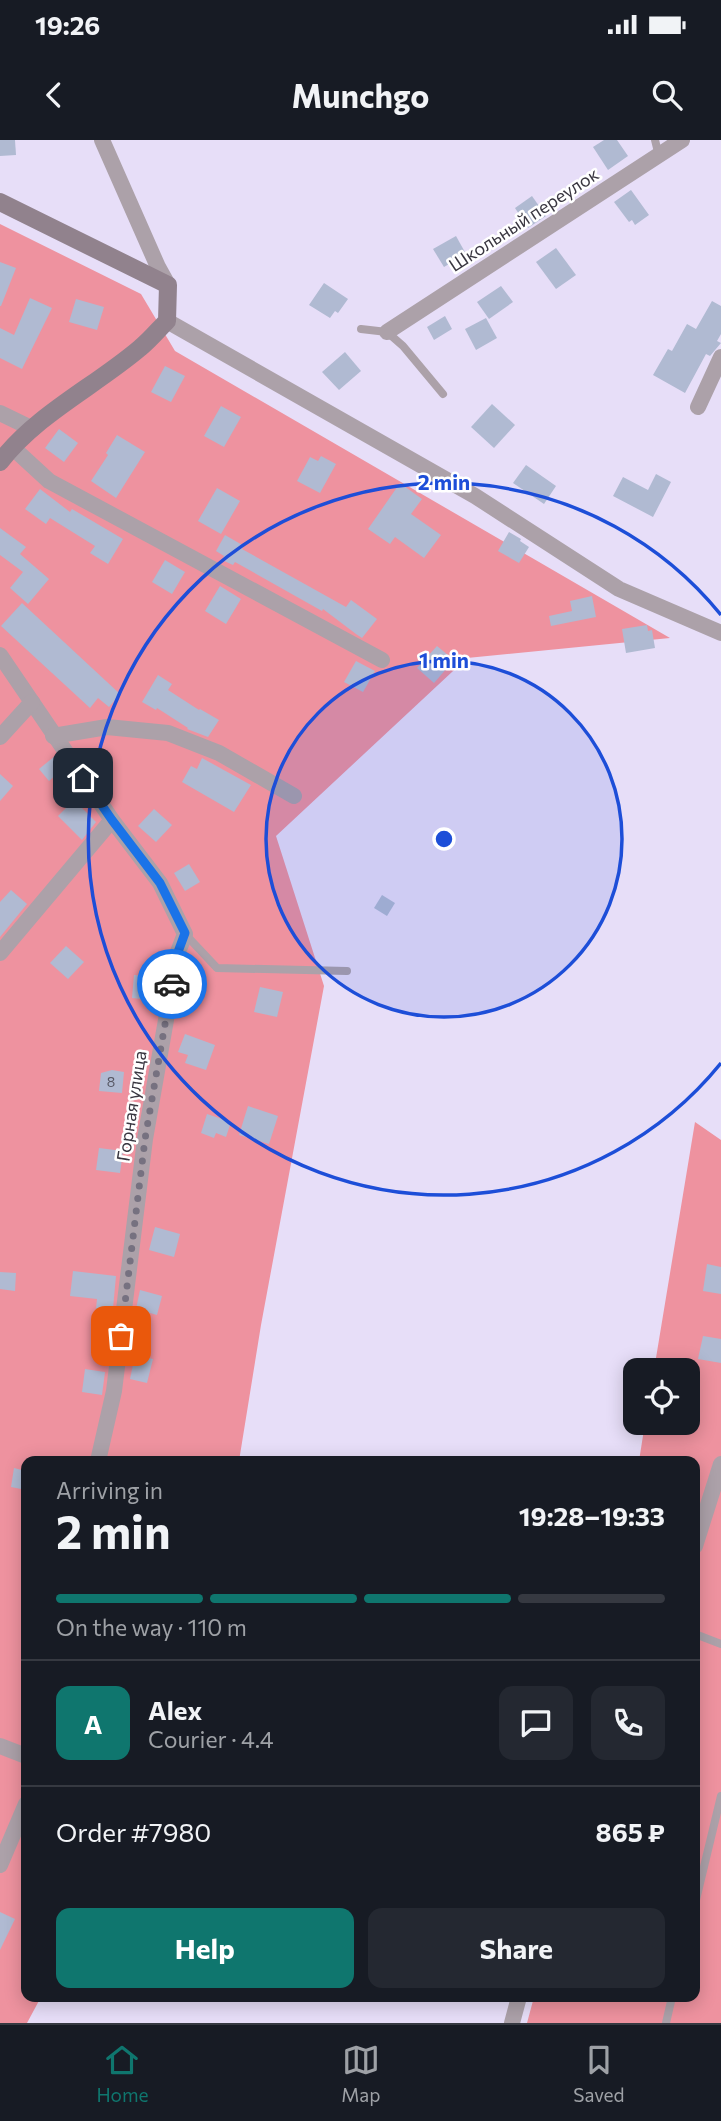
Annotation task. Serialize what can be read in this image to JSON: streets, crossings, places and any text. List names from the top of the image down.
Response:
{
  "streets": {
    "street": ["Школьный переулок", "Горная улица"]
  },
  "house_numbers": ["8"],
  "page": {
    "status": "19:26",
    "header": "Munchgo",
    "heading": ["2 min", "Arriving in", "19:28–19:33"],
    "panel": [
      "Alex",
      "Courier · 4.4",
      "Order #7980",
      "865 ₽"
    ],
    "bar": "On the way · 110 m",
    "round": "A",
    "buttons": ["Help", "Share"],
    "tabs": ["Home", "Map", "Saved"]
  },
  "rings": ["2 min", "1 min"]
}
